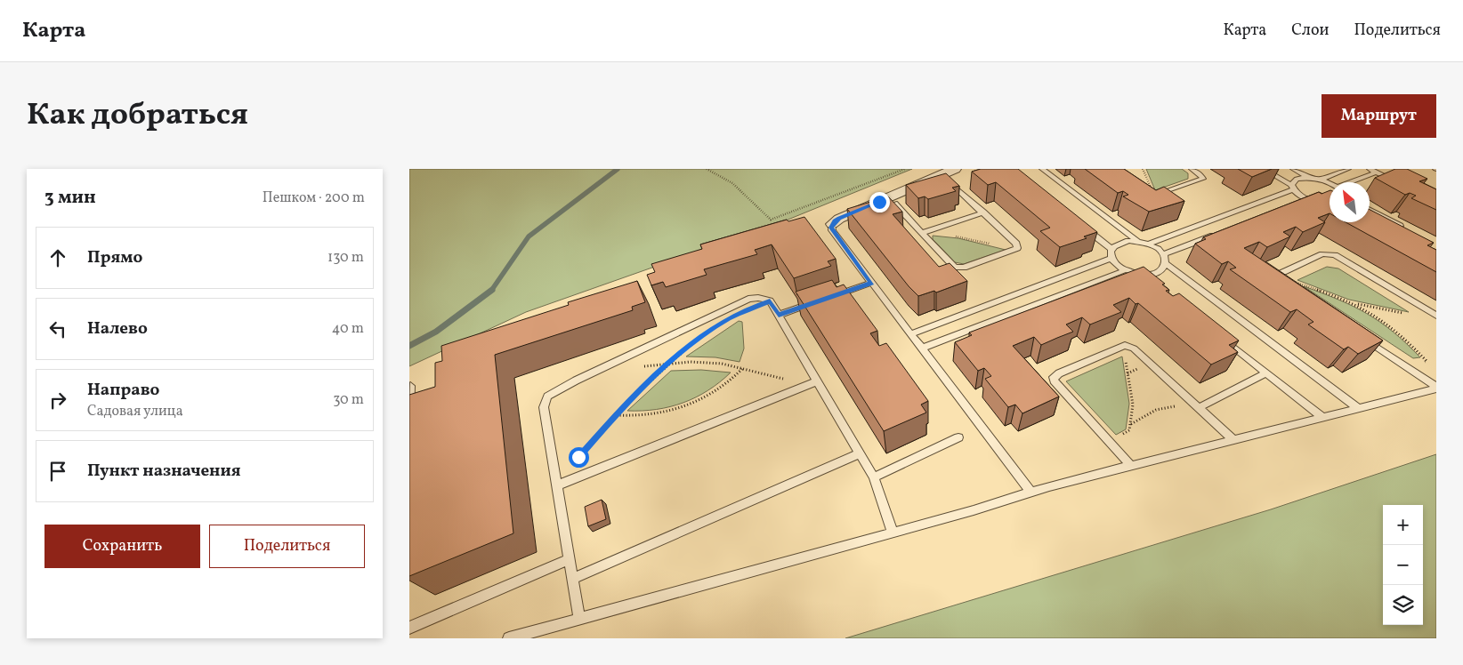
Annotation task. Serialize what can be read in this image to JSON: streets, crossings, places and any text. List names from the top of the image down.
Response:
{
  "north": "top left",
  "page": {
    "header": "Карта",
    "nav": ["Карта", "Слои", "Поделиться"],
    "title": "Как добраться",
    "buttons": [
      "Маршрут",
      ["Сохранить", "Поделиться"]
    ],
    "heading": ["3 мин", "Пешком · 200 m"],
    "list": [
      ["Прямо", "130 m"],
      ["Налево", "40 m"],
      ["Направо", "Садовая улица", "30 m"],
      "Пункт назначения"
    ],
    "map_buttons": ["+", "−"]
  }
}
